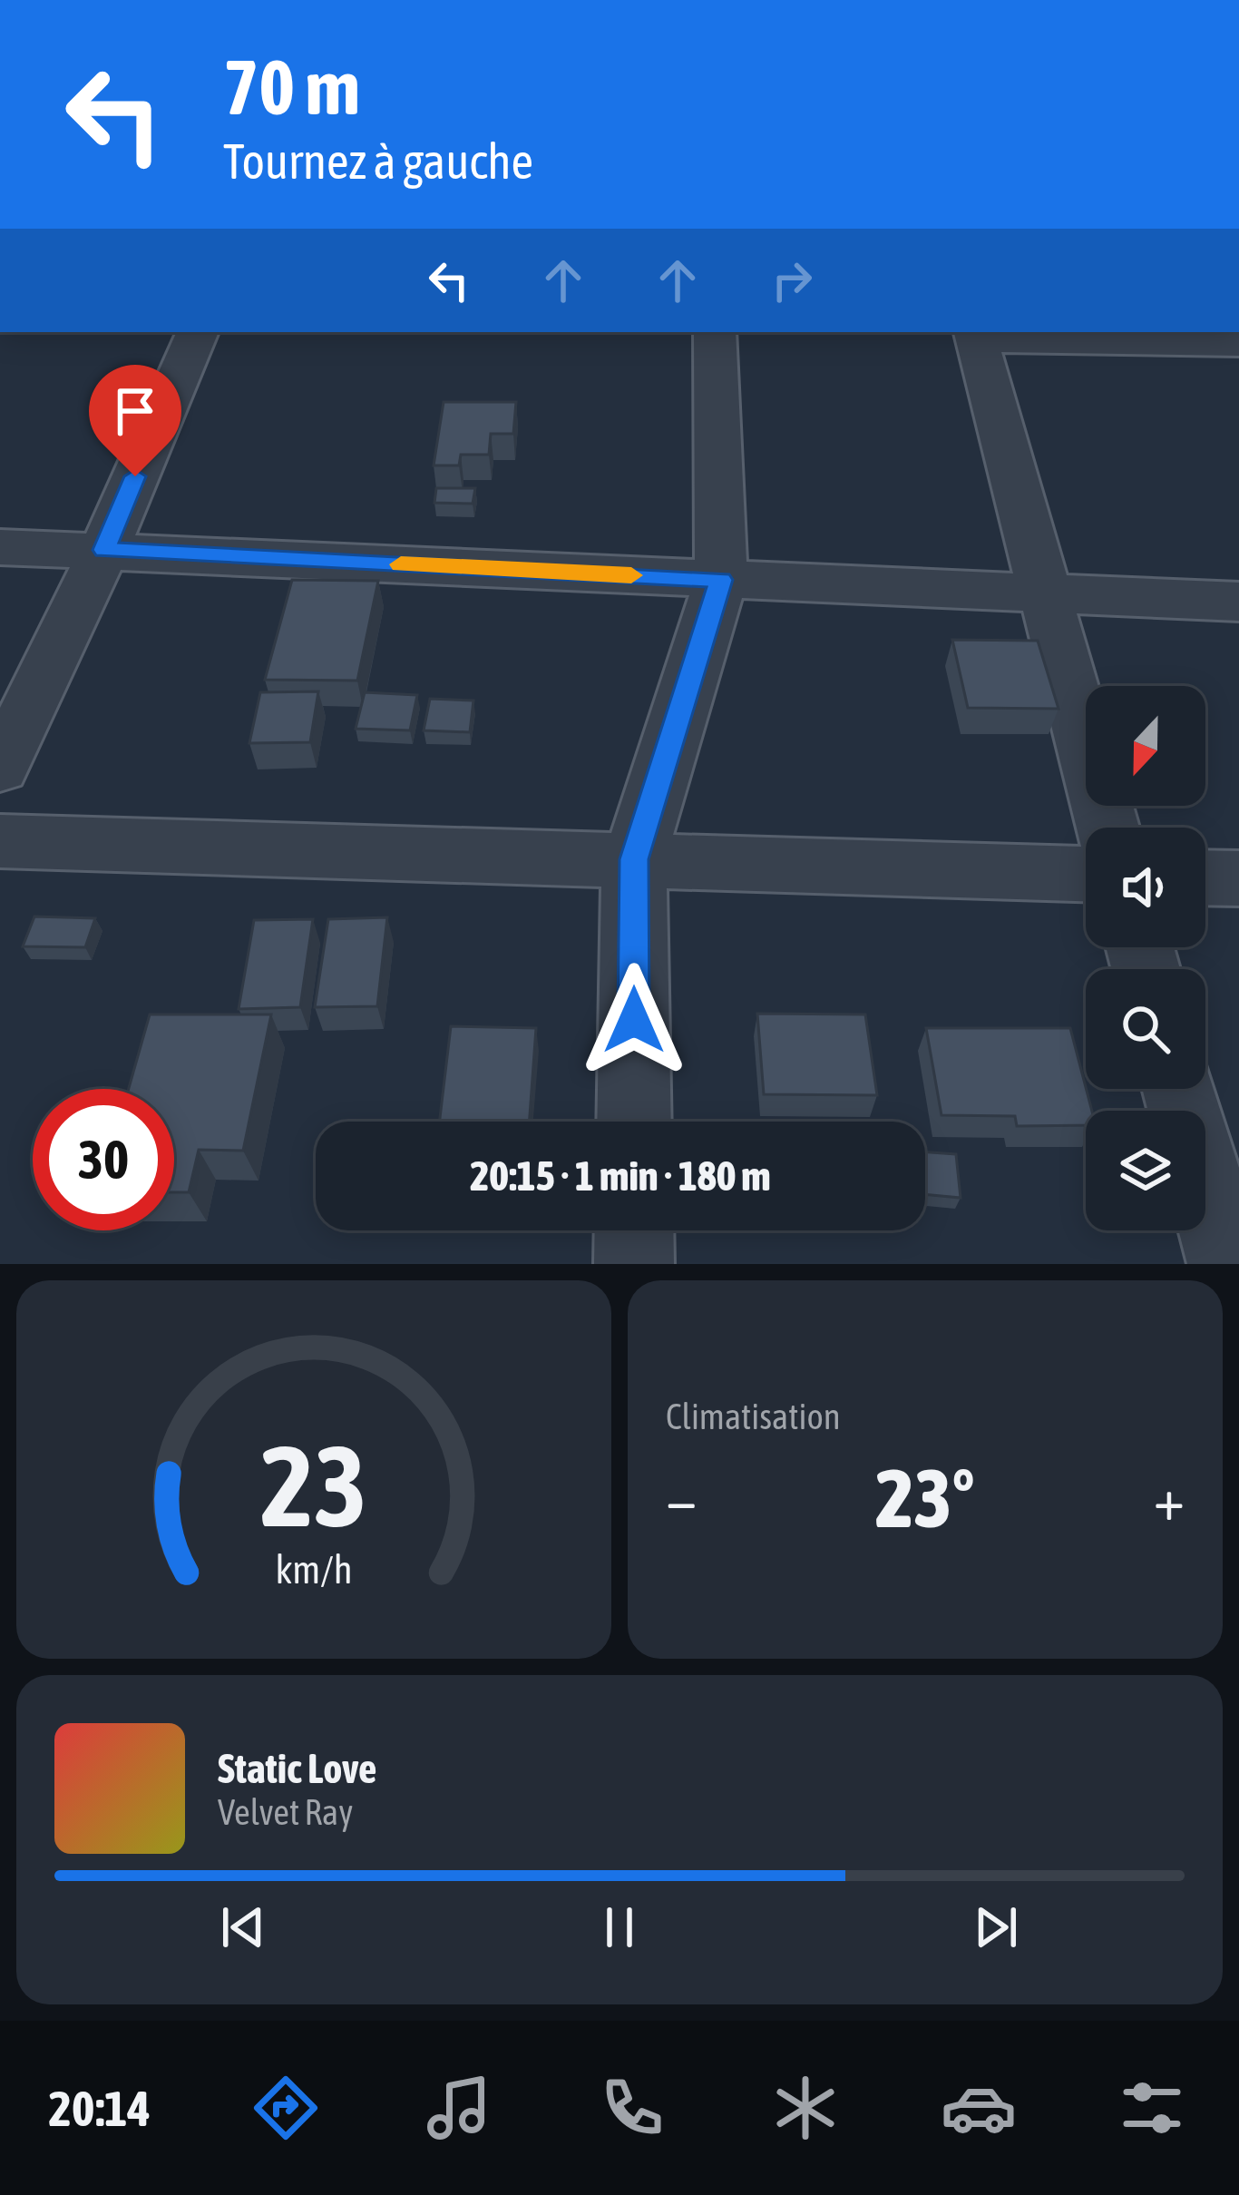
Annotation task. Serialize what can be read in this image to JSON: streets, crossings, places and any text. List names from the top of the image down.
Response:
{
  "north": "bottom",
  "page": {
    "turn": ["70 m", "Tournez à gauche"],
    "limit": "30",
    "trip": "20:15 · 1 min · 180 m",
    "tile": "Climatisation",
    "heat": ["−", "23°", "+"],
    "song": ["Static Love", "Velvet Ray"],
    "tabs": "20:14",
    "gauge": ["23", "km/h"]
  }
}
